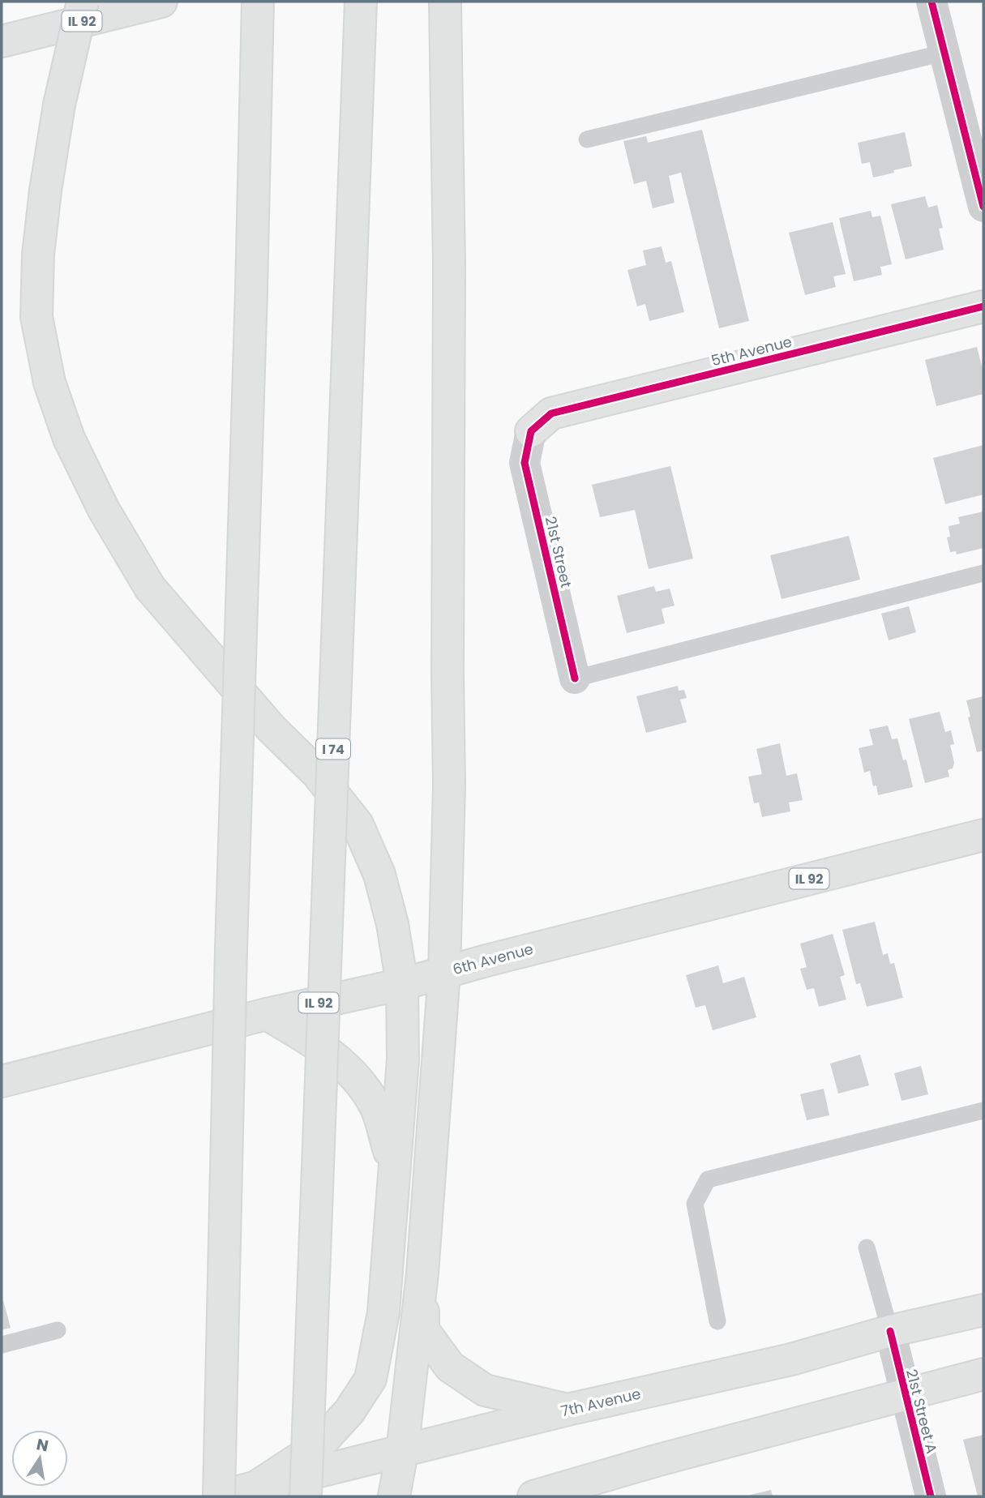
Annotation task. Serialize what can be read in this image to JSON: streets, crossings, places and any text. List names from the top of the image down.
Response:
{
  "streets": {
    "main road": [
      "IL 92",
      "5th Avenue",
      "I 74",
      "6th Avenue",
      "7th Avenue"
    ],
    "street": ["21st Street", "21st Street A"]
  },
  "crossings": [
    ["5th Avenue", "21st Street"],
    ["7th Avenue", "21st Street A"]
  ],
  "north": "top"
}
